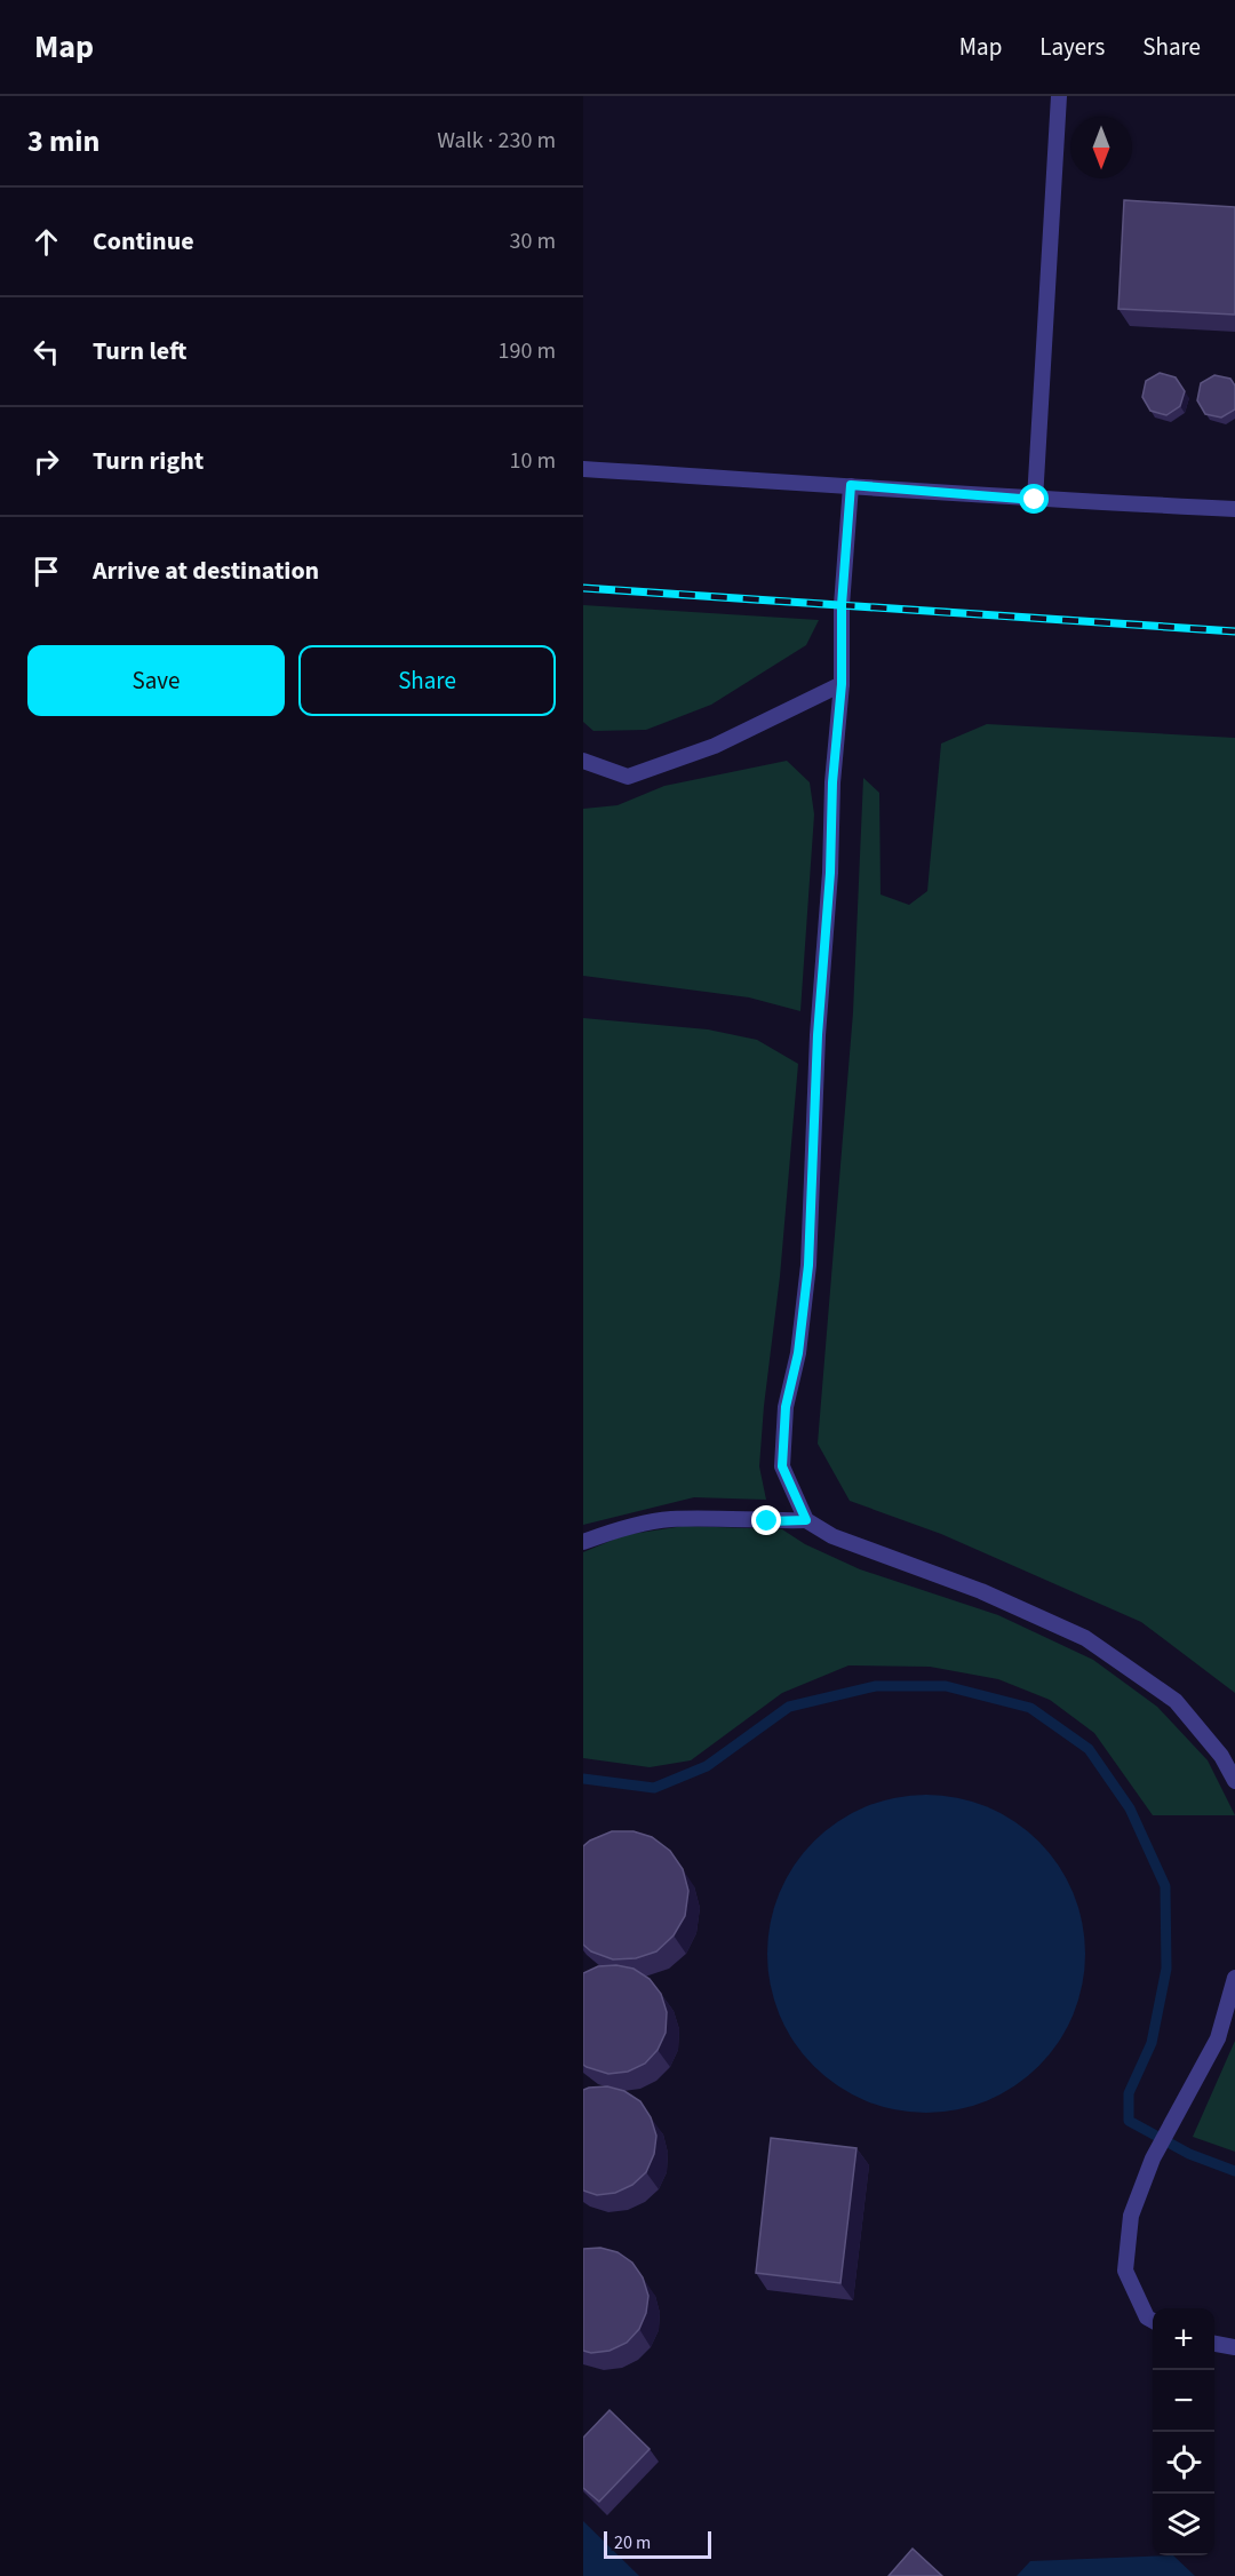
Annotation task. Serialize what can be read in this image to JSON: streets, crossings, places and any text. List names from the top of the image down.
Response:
{
  "scale_bar": "20 m",
  "north": "bottom",
  "page": {
    "header": "Map",
    "nav": ["Map", "Layers", "Share"],
    "heading": ["3 min", "Walk · 230 m"],
    "list": [
      ["Continue", "30 m"],
      ["Turn left", "190 m"],
      ["Turn right", "10 m"],
      "Arrive at destination"
    ],
    "buttons": ["Save", "Share"],
    "map_buttons": ["+", "−"],
    "scale": "20 m"
  }
}
